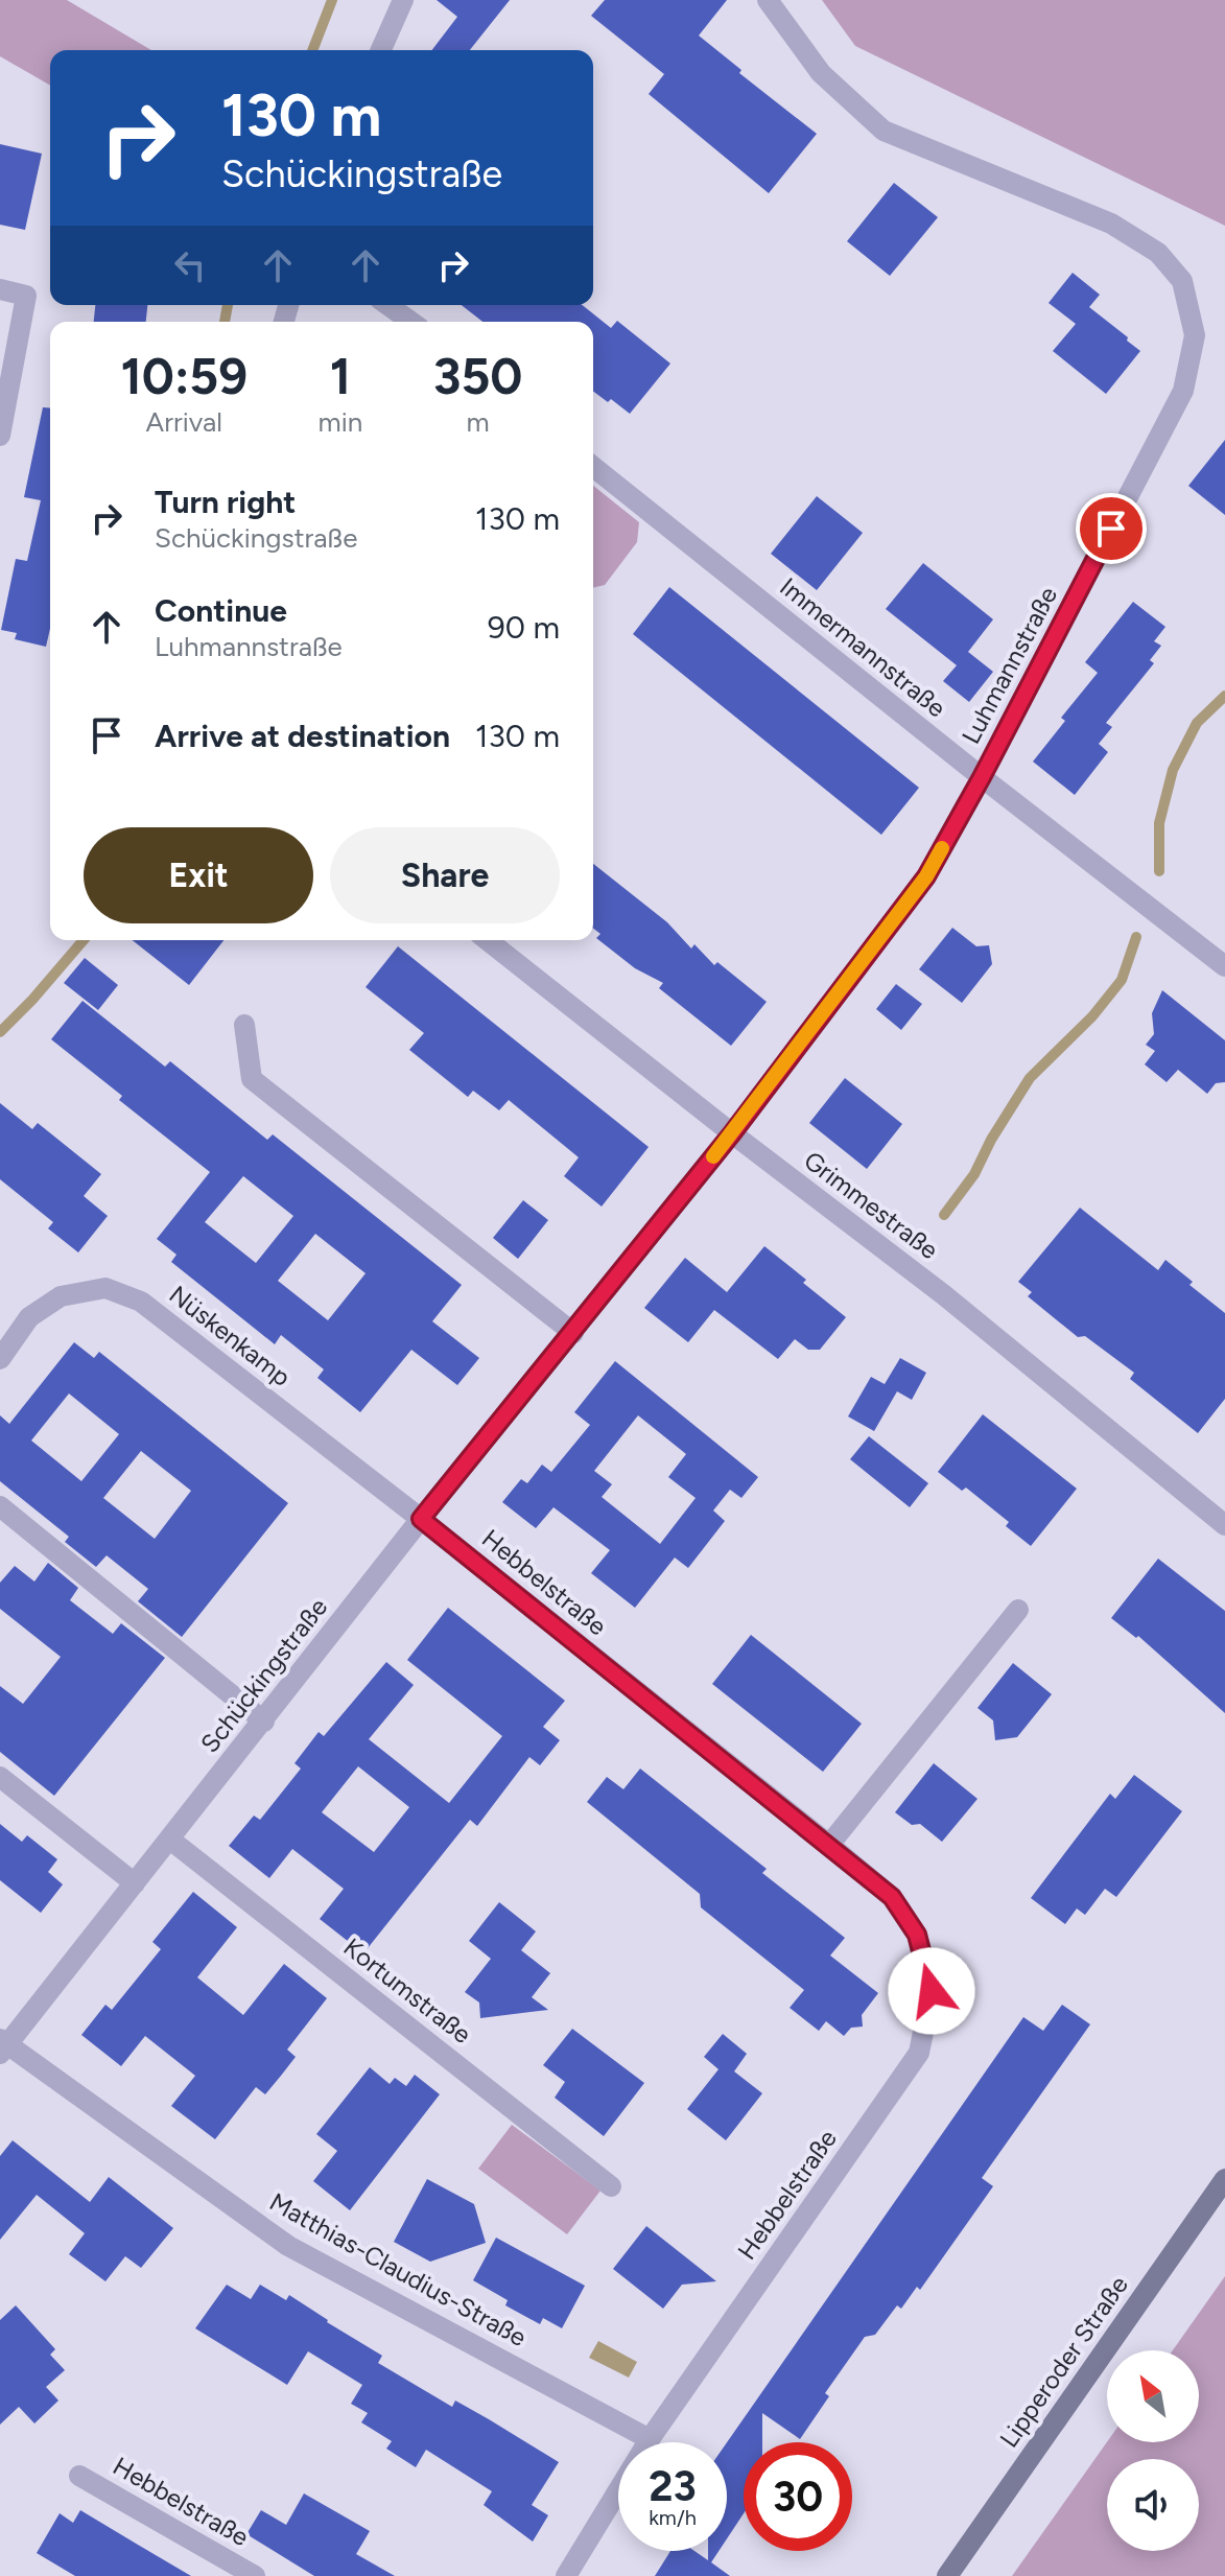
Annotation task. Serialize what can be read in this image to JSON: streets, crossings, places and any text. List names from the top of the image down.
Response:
{
  "streets": {
    "main road": ["Lipperoder Straße"],
    "street": [
      "Immermannstraße",
      "Luhmannstraße",
      "Grimmestraße",
      "Nüskenkamp",
      "Hebbelstraße",
      "Schückingstraße",
      "Kortumstraße",
      "Matthias-Claudius-Straße"
    ]
  },
  "crossings": [
    ["Immermannstraße", "Luhmannstraße"],
    ["Luhmannstraße", "Grimmestraße"],
    ["Luhmannstraße", "Schückingstraße"],
    ["Grimmestraße", "Schückingstraße"],
    ["Nüskenkamp", "Hebbelstraße"],
    ["Nüskenkamp", "Schückingstraße"],
    ["Hebbelstraße", "Schückingstraße"],
    ["Hebbelstraße", "Matthias-Claudius-Straße"],
    ["Schückingstraße", "Kortumstraße"],
    ["Schückingstraße", "Matthias-Claudius-Straße"]
  ],
  "north": "top left",
  "page": {
    "turn": ["130 m", "Schückingstraße"],
    "eta": [
      "10:59",
      "Arrival",
      "1",
      "min",
      "350",
      "m"
    ],
    "list": [
      {
        "name": "Turn right",
        "note": "Schückingstraße",
        "value": "130 m"
      },
      {
        "name": "Continue",
        "note": "Luhmannstraße",
        "value": "90 m"
      },
      {
        "name": "Arrive at destination",
        "value": "130 m"
      }
    ],
    "buttons": ["Exit", "Share"],
    "speed": "23 km/h",
    "limit": "30"
  }
}
